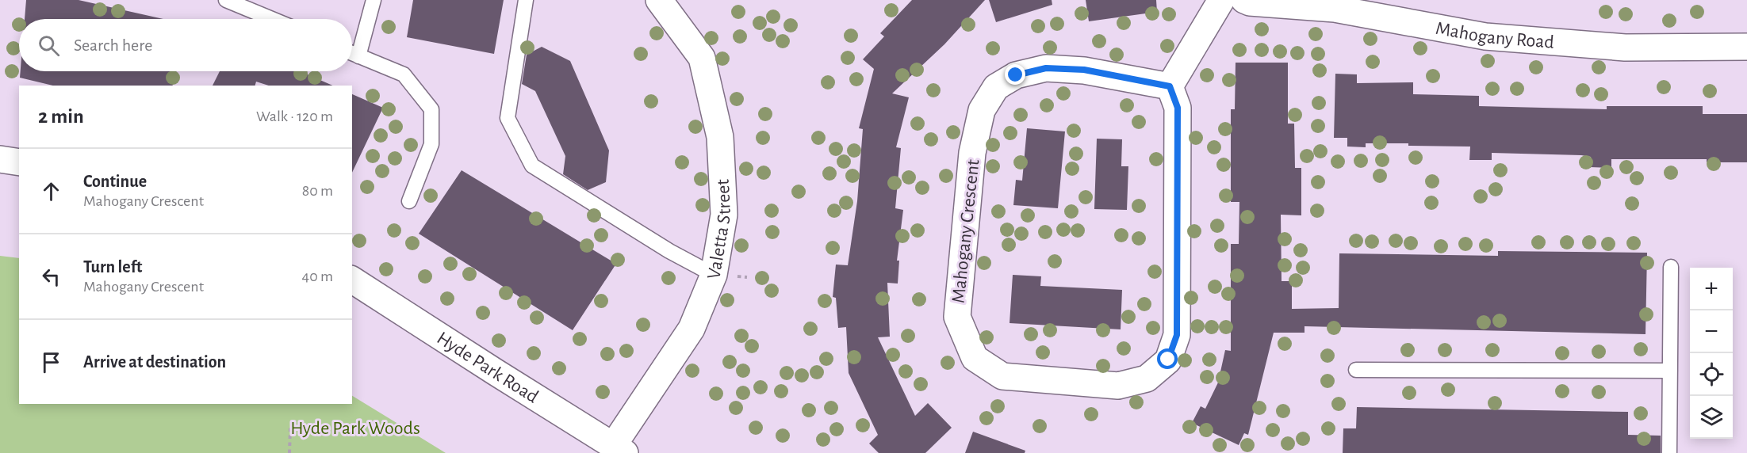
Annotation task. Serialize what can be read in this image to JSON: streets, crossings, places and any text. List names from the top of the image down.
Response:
{
  "streets": {
    "street": [
      "Mahogany Road",
      "Valetta Street",
      "Mahogany Crescent",
      "Hyde Park Road"
    ]
  },
  "crossings": [
    ["Valetta Street", "Hyde Park Road"]
  ],
  "parks": ["Hyde Park Woods"],
  "page": {
    "search": "Search here",
    "heading": ["2 min", "Walk · 120 m"],
    "list": [
      ["Continue", "Mahogany Crescent", "80 m"],
      ["Turn left", "Mahogany Crescent", "40 m"],
      "Arrive at destination"
    ],
    "map_buttons": ["+", "−"]
  }
}
